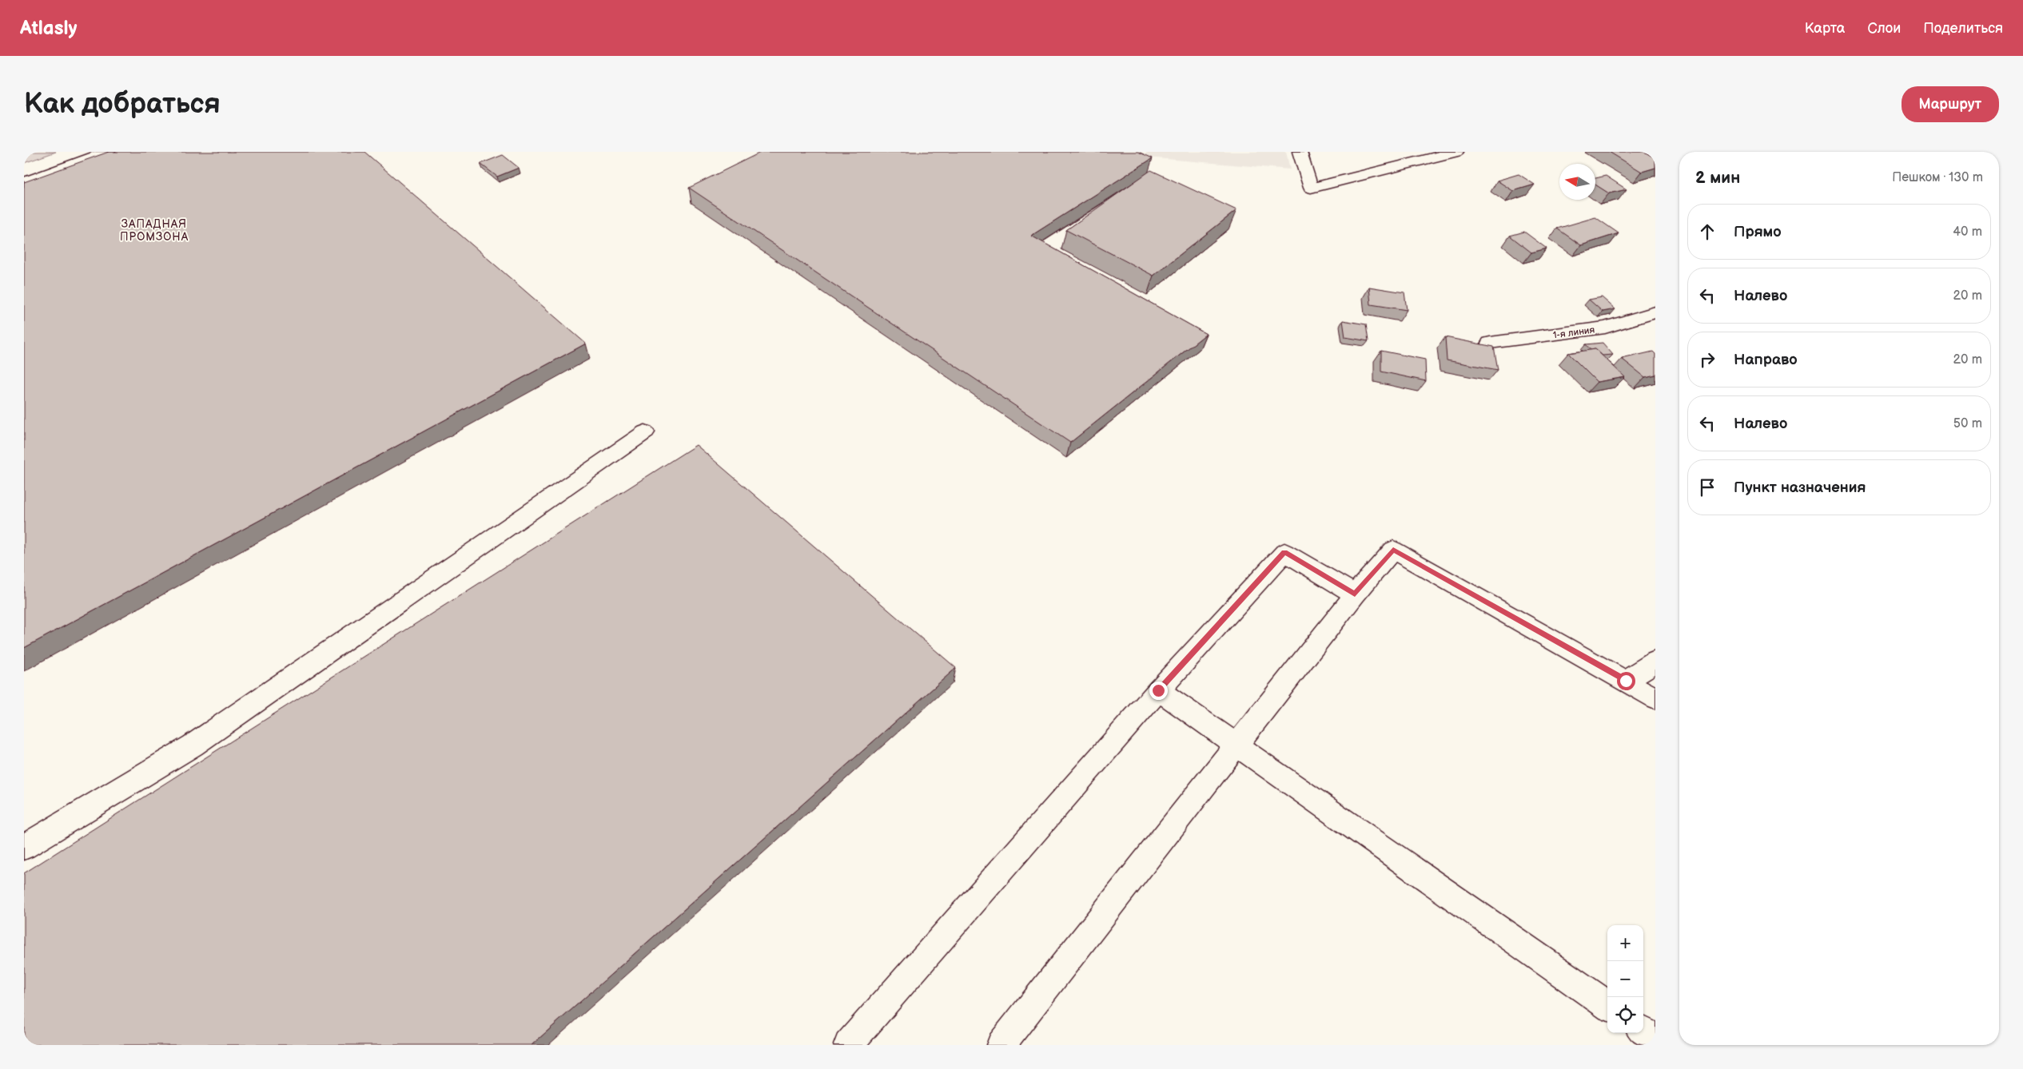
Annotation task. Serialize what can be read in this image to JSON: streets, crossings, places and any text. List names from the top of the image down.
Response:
{
  "streets": {
    "street": ["1-я линия"]
  },
  "districts": ["ЗАПАДНАЯ ПРОМЗОНА"],
  "north": "left",
  "page": {
    "header": "Atlasly",
    "nav": ["Карта", "Слои", "Поделиться"],
    "buttons": "Маршрут",
    "title": "Как добраться",
    "heading": ["2 мин", "Пешком · 130 m"],
    "list": [
      ["Прямо", "40 m"],
      ["Налево", "20 m"],
      ["Направо", "20 m"],
      ["Налево", "50 m"],
      "Пункт назначения"
    ],
    "map_buttons": ["+", "−"]
  }
}
